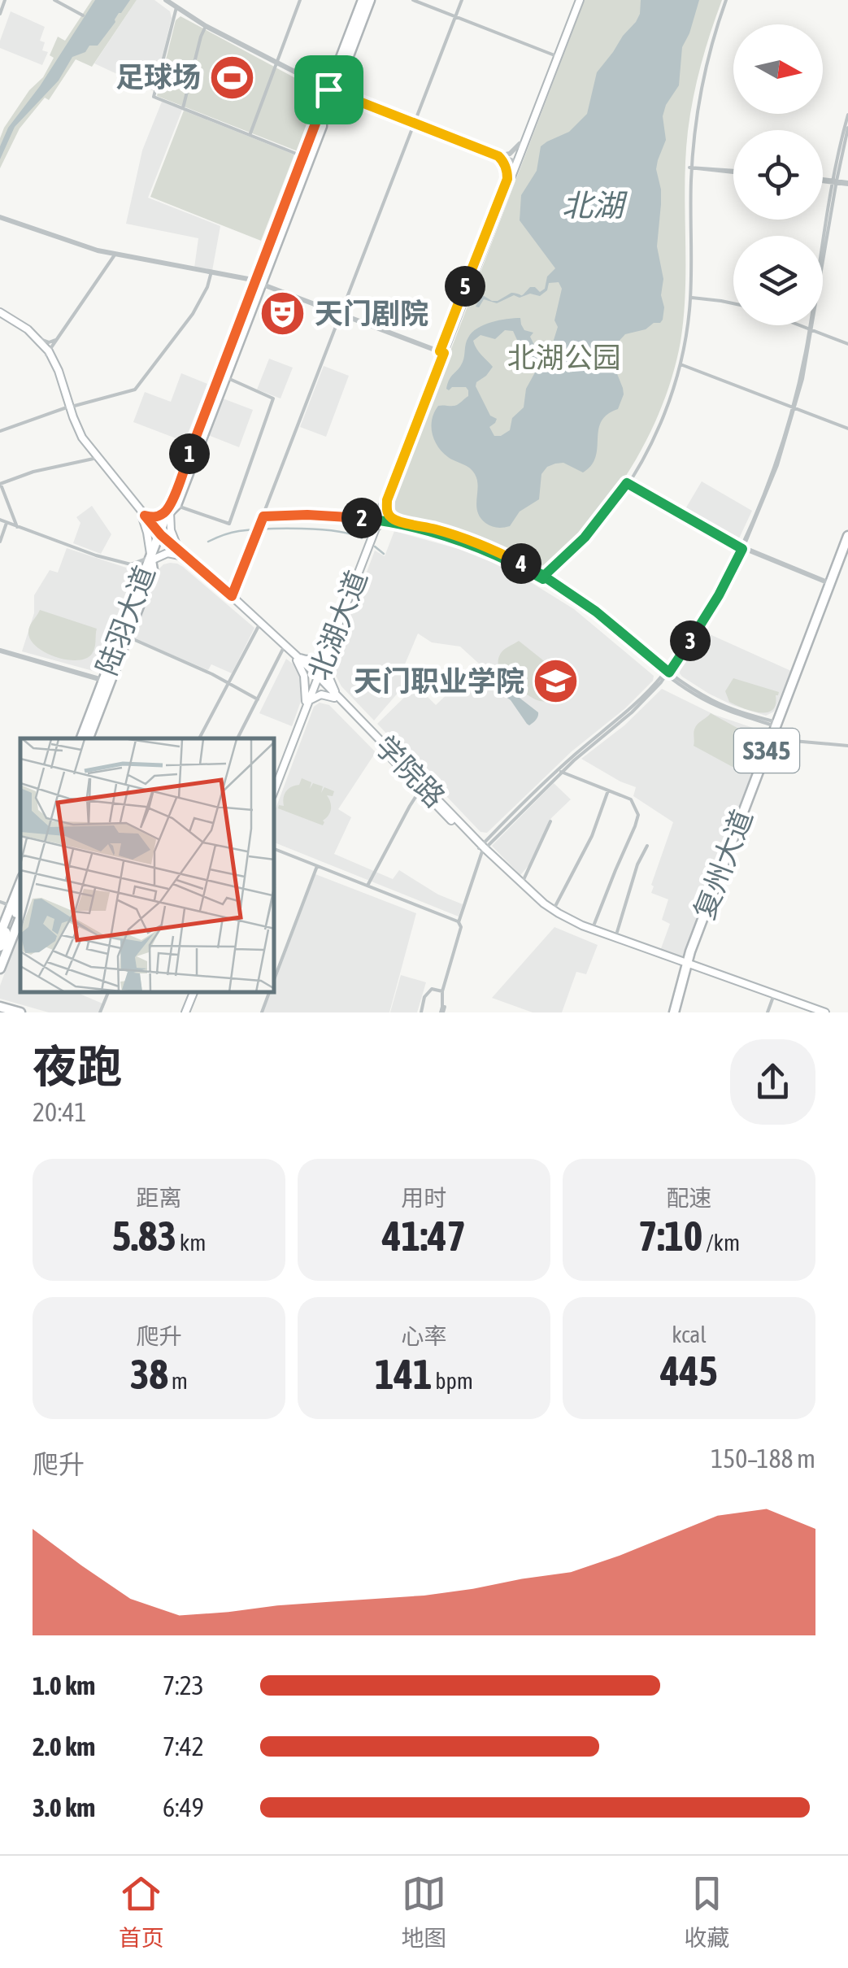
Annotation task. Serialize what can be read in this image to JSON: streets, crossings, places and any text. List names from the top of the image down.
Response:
{
  "streets": {
    "main road": [
      "陆羽大道",
      "北湖大道",
      "S345",
      "学院路",
      "复州大道"
    ]
  },
  "crossings": [
    ["陆羽大道", "学院路"],
    ["北湖大道", "学院路"],
    ["学院路", "复州大道"]
  ],
  "water": ["北湖"],
  "parks": ["北湖公园"],
  "places": {
    "sports": ["足球场"],
    "theatre": ["天门剧院"],
    "school or university": ["天门职业学院"]
  },
  "north": "right",
  "page": {
    "pins": [
      "5",
      "1",
      "2",
      "4",
      "3"
    ],
    "heading": ["夜跑", "20:41"],
    "stats": [
      ["距离", "5.83 km"],
      ["用时", "41:47"],
      ["配速", "7:10 /km"],
      ["爬升", "38 m"],
      ["心率", "141 bpm"],
      ["kcal", "445"]
    ],
    "chart": ["爬升", "150–188 m"],
    "list": [
      {
        "name": "1.0 km",
        "note": "7:23"
      },
      {
        "name": "2.0 km",
        "note": "7:42"
      },
      {
        "name": "3.0 km",
        "note": "6:49"
      }
    ],
    "tabs": ["首页", "地图", "收藏"]
  }
}
